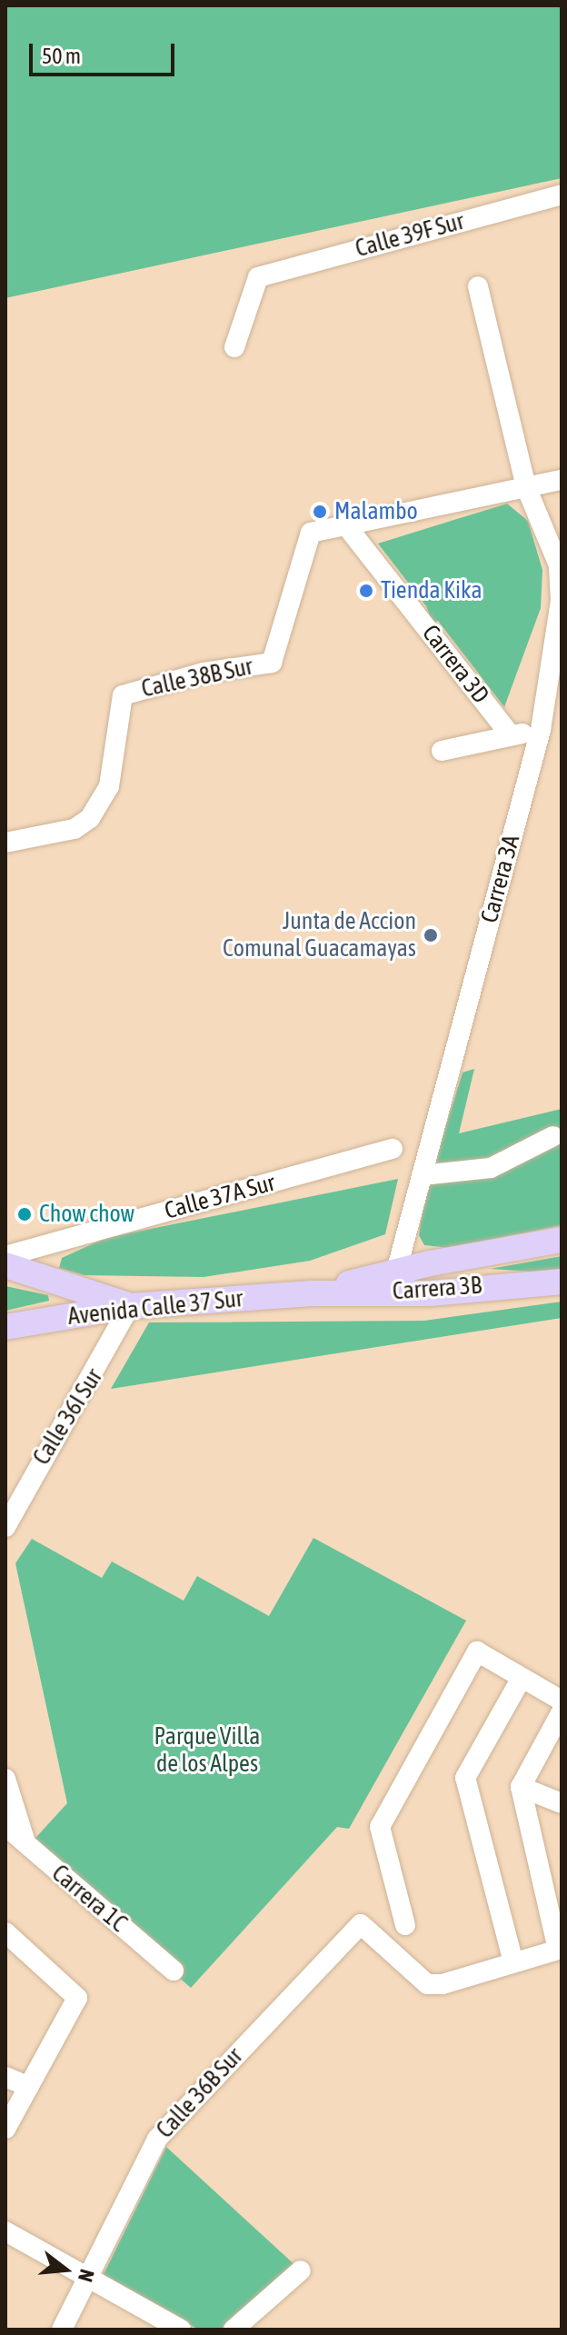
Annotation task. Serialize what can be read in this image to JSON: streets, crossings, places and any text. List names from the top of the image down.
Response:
{
  "streets": {
    "main road": ["Carrera 3B", "Avenida Calle 37 Sur"],
    "street": [
      "Calle 39F Sur",
      "Carrera 3D",
      "Calle 38B Sur",
      "Carrera 3A",
      "Calle 37A Sur",
      "Calle 36I Sur",
      "Carrera 1C",
      "Calle 36B Sur"
    ]
  },
  "crossings": [
    ["Carrera 3D", "Calle 38B Sur"],
    ["Carrera 3B", "Avenida Calle 37 Sur"],
    ["Avenida Calle 37 Sur", "Calle 36I Sur"]
  ],
  "parks": ["Parque Villa de los Alpes"],
  "places": [
    "Malambo",
    "Tienda Kika",
    "Junta de Accion Comunal Guacamayas",
    "Chow chow"
  ],
  "scale_bar": "50 m",
  "north": "right"
}
